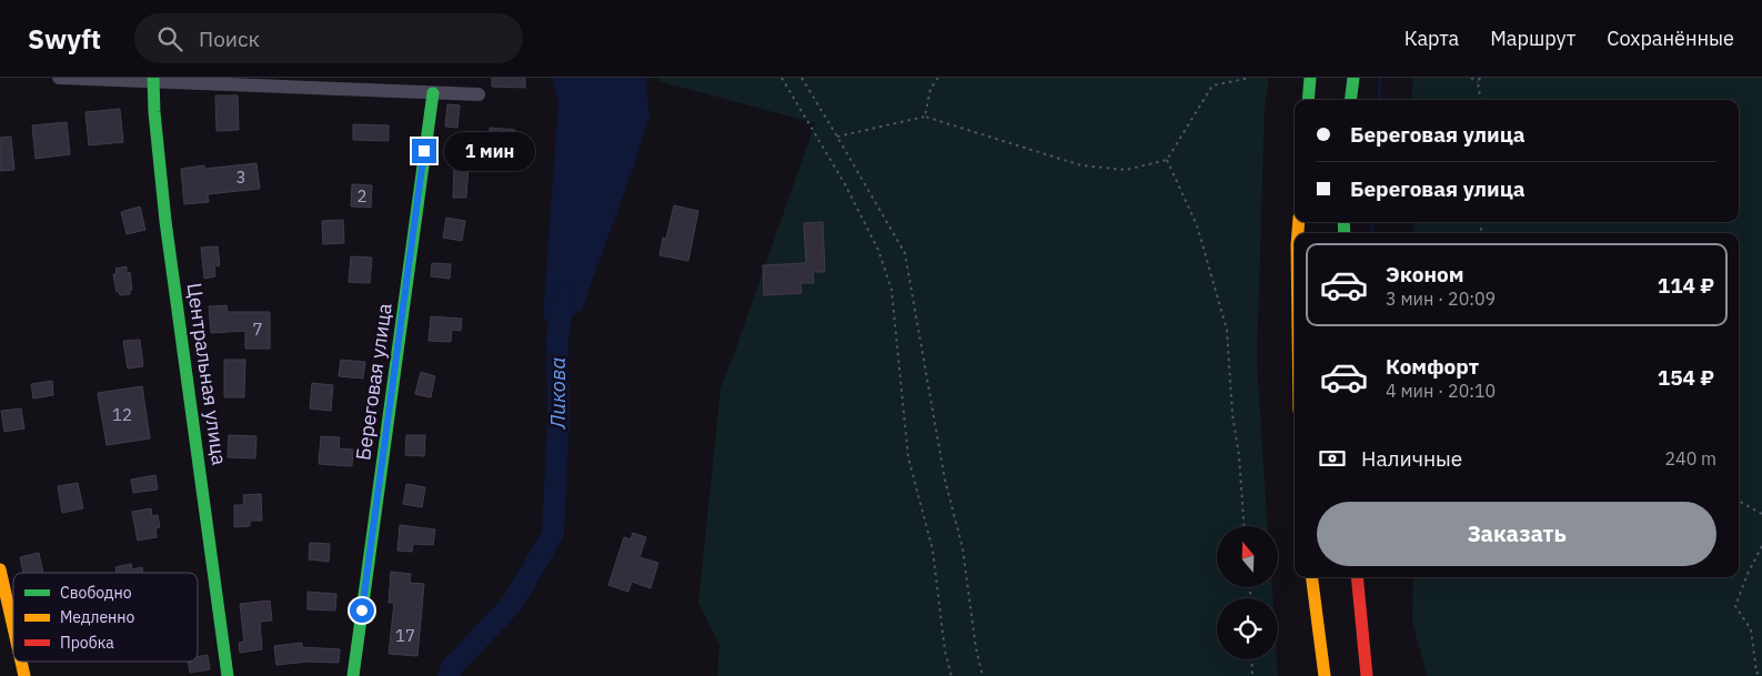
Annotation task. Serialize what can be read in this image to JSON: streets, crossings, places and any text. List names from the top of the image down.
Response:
{
  "streets": {
    "main road": ["Центральная улица", "Береговая улица"]
  },
  "water": ["Ликова"],
  "house_numbers": [
    "3",
    "2",
    "7",
    "12",
    "17"
  ],
  "legend": ["Свободно", "Медленно", "Пробка"],
  "north": "top",
  "page": {
    "header": "Swyft",
    "search": "Поиск",
    "nav": ["Карта", "Маршрут", "Сохранённые"],
    "banner": ["Береговая улица", "Береговая улица"],
    "bubble": "1 мин",
    "list": [
      {
        "name": "Эконом",
        "note": "3 мин · 20:09",
        "value": "114 ₽"
      },
      {
        "name": "Комфорт",
        "note": "4 мин · 20:10",
        "value": "154 ₽"
      }
    ],
    "pay": ["Наличные", "240 m"],
    "buttons": "Заказать"
  }
}
